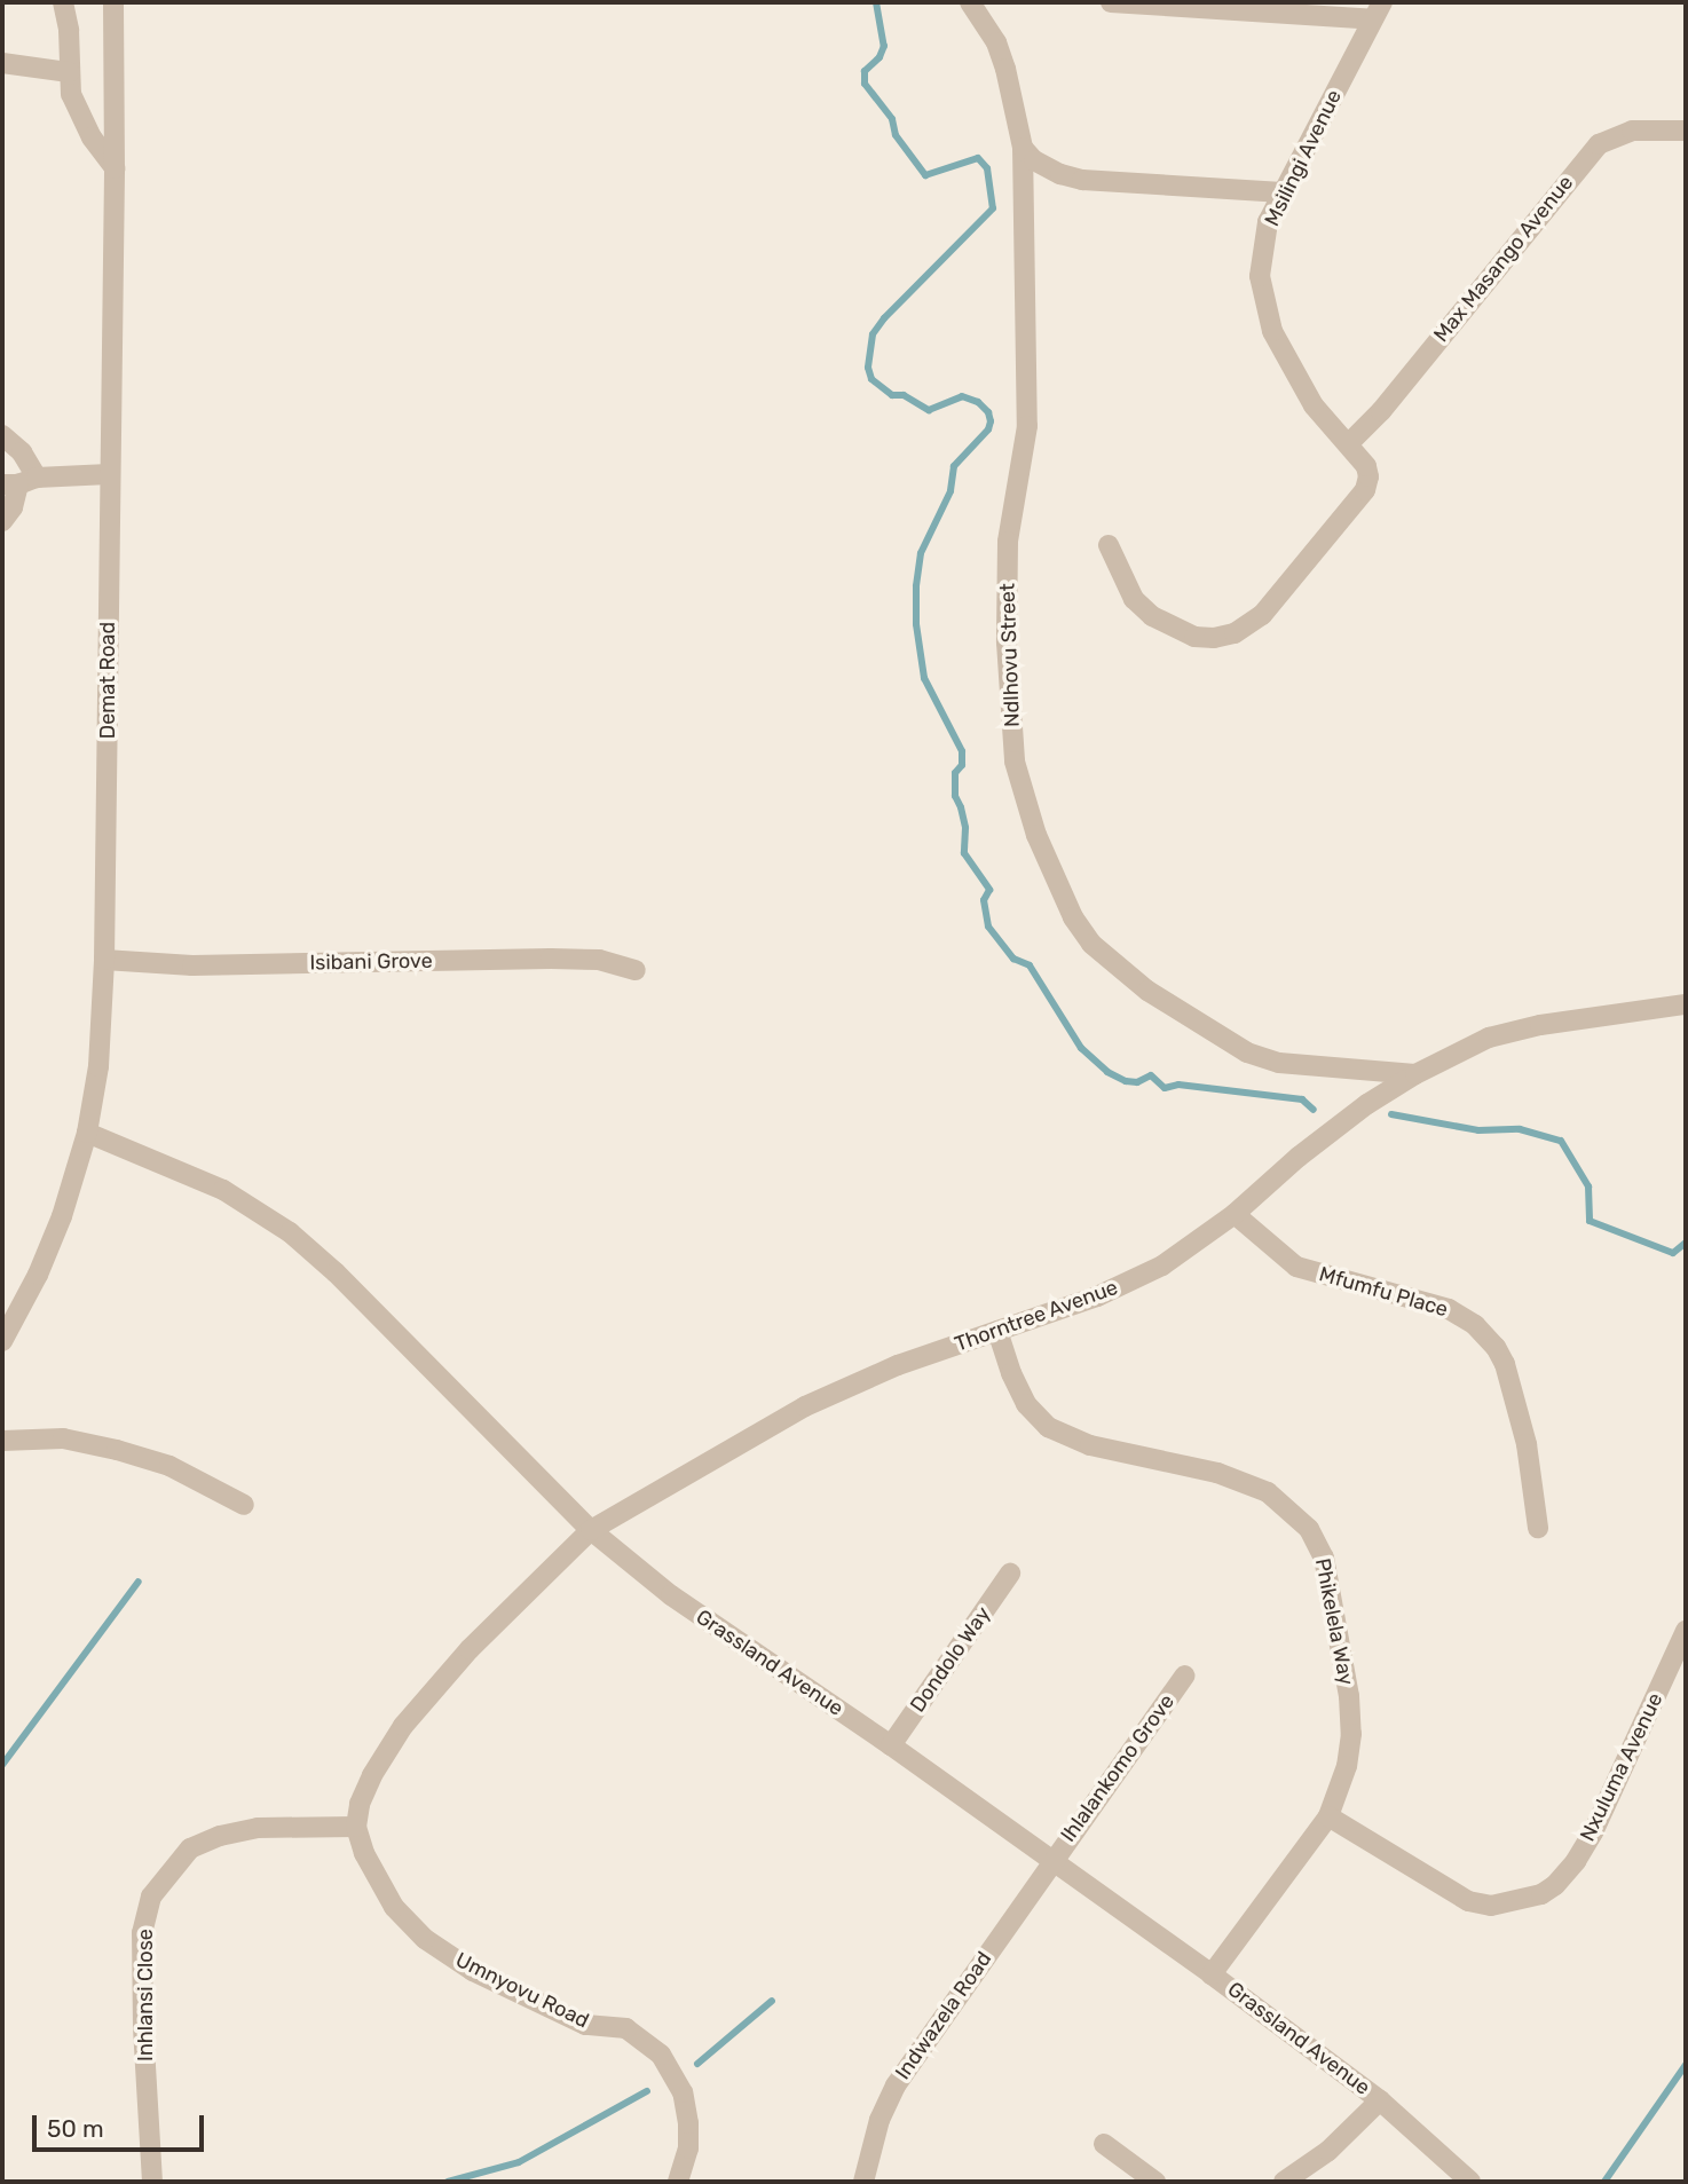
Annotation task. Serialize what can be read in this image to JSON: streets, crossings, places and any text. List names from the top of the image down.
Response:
{
  "streets": {
    "street": [
      "Msilingi Avenue",
      "Max Masango Avenue",
      "Ndlhovu Street",
      "Demat Road",
      "Isibani Grove",
      "Mfumfu Place",
      "Thorntree Avenue",
      "Phikelela Way",
      "Dondolo Way",
      "Grassland Avenue",
      "Nxuluma Avenue",
      "Ihlalankomo Grove",
      "Umnyovu Road",
      "Inhlansi Close",
      "Indwazela Road"
    ]
  },
  "crossings": [
    ["Msilingi Avenue", "Max Masango Avenue"],
    ["Ndlhovu Street", "Thorntree Avenue"],
    ["Demat Road", "Isibani Grove"],
    ["Demat Road", "Grassland Avenue"],
    ["Mfumfu Place", "Thorntree Avenue"],
    ["Thorntree Avenue", "Phikelela Way"],
    ["Thorntree Avenue", "Grassland Avenue"],
    ["Phikelela Way", "Grassland Avenue"],
    ["Phikelela Way", "Nxuluma Avenue"],
    ["Dondolo Way", "Grassland Avenue"],
    ["Grassland Avenue", "Ihlalankomo Grove"],
    ["Grassland Avenue", "Indwazela Road"],
    ["Ihlalankomo Grove", "Indwazela Road"],
    ["Umnyovu Road", "Inhlansi Close"]
  ],
  "scale_bar": "50 m"
}
